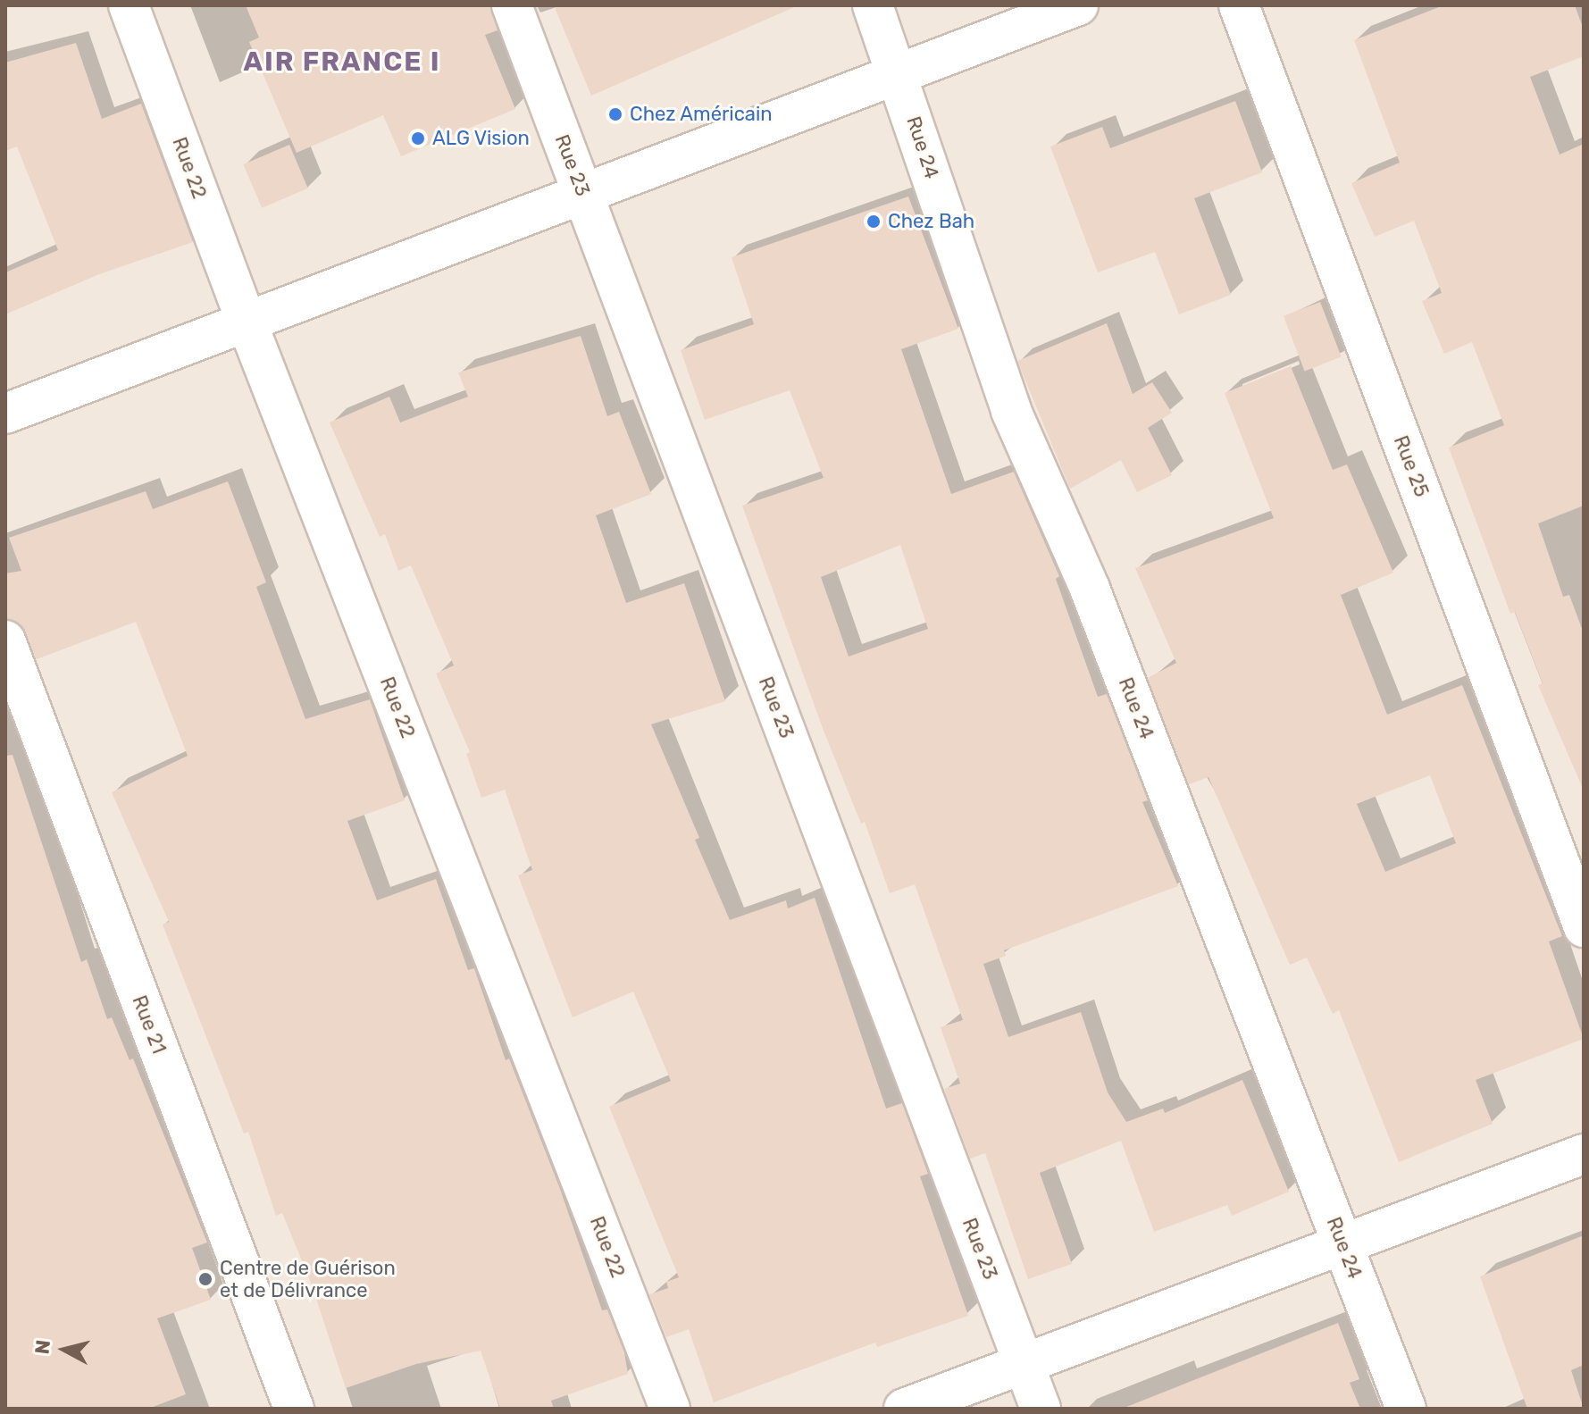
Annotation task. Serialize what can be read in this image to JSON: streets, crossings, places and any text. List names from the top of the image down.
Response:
{
  "streets": {
    "street": [
      "Rue 24",
      "Rue 23",
      "Rue 22",
      "Rue 25",
      "Rue 21"
    ]
  },
  "districts": ["AIR FRANCE I"],
  "places": [
    "Chez Américain",
    "ALG Vision",
    "Chez Bah",
    "Centre de Guérison et de Délivrance"
  ],
  "north": "left"
}
